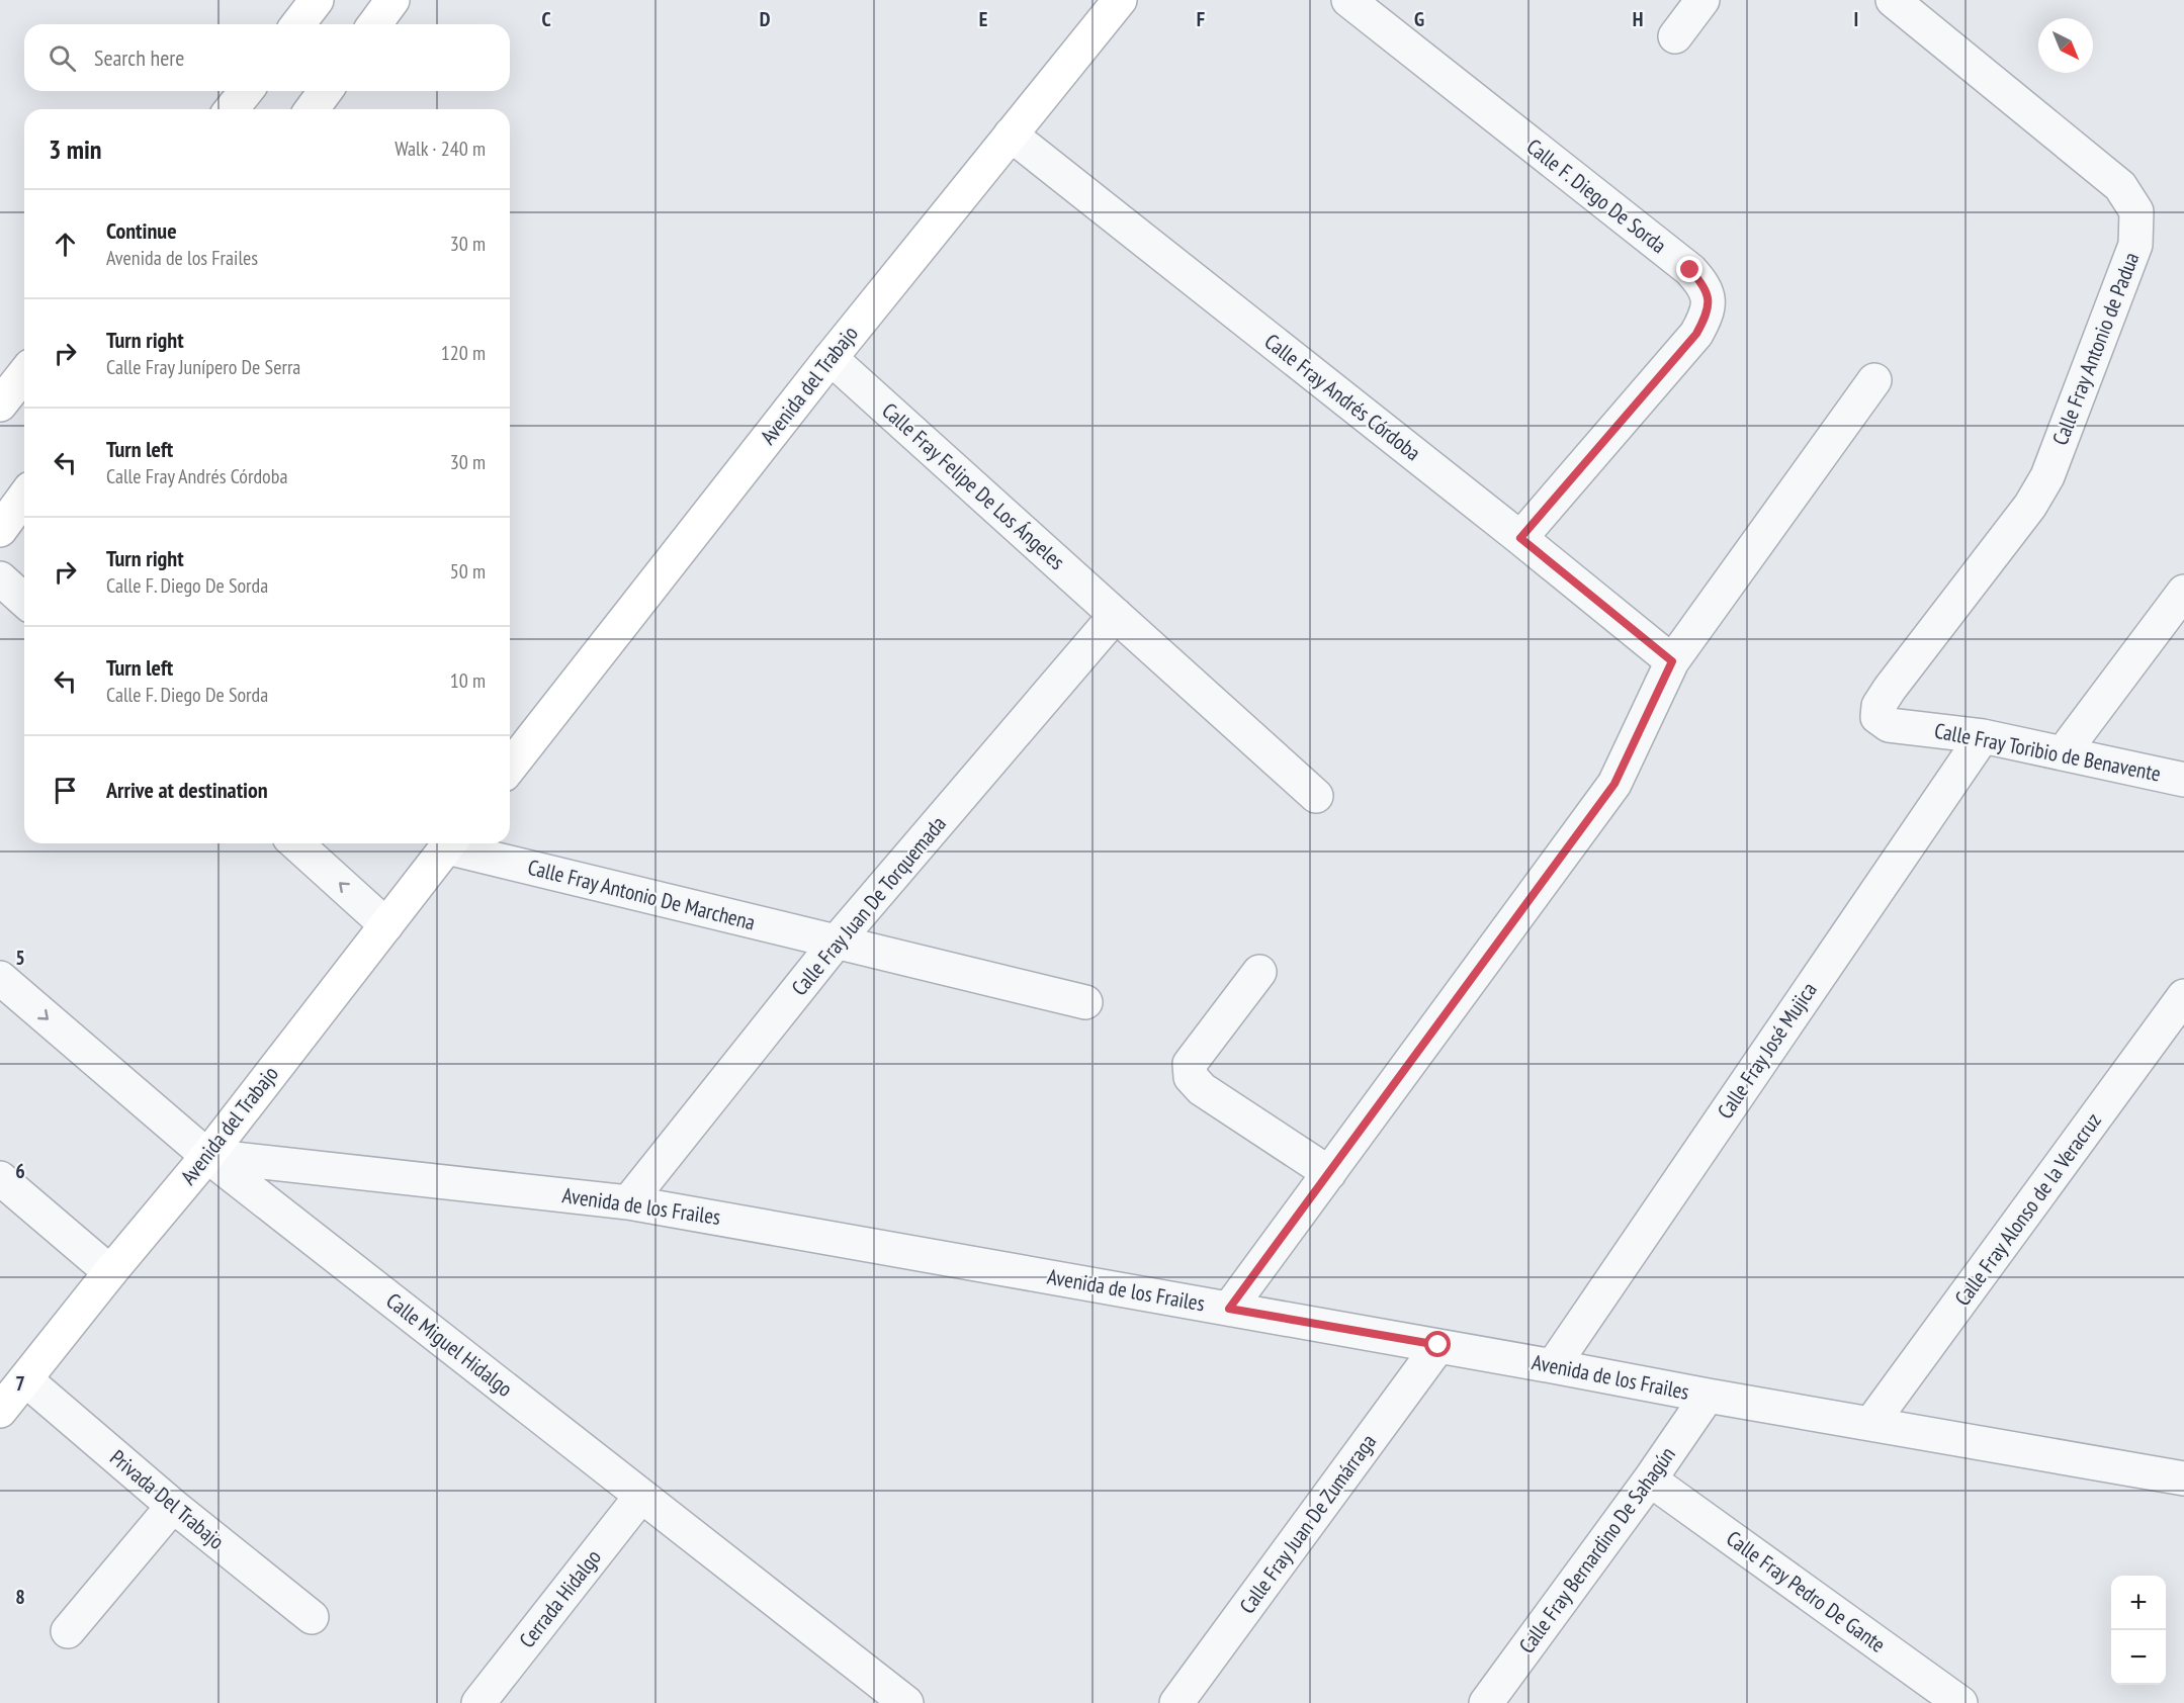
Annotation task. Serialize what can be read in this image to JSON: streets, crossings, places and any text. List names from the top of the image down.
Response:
{
  "streets": {
    "street": [
      "Calle F. Diego De Sorda",
      "Calle Fray Antonio de Padua",
      "Avenida del Trabajo",
      "Calle Fray Andrés Córdoba",
      "Calle Fray Felipe De Los Ángeles",
      "Calle Fray Toribio de Benavente",
      "Calle Fray Antonio De Marchena",
      "Calle Fray Juan De Torquemada",
      "Calle Fray José Mujica",
      "Avenida de los Frailes",
      "Calle Fray Alonso de la Veracruz",
      "Calle Miguel Hidalgo",
      "Privada Del Trabajo",
      "Calle Fray Juan De Zumárraga",
      "Calle Fray Bernardino De Sahagún",
      "Calle Fray Pedro De Gante",
      "Cerrada Hidalgo"
    ]
  },
  "crossings": [
    ["Calle F. Diego De Sorda", "Calle Fray Andrés Córdoba"],
    ["Calle Fray Antonio de Padua", "Calle Fray Toribio de Benavente"],
    ["Avenida del Trabajo", "Calle Fray Andrés Córdoba"],
    ["Avenida del Trabajo", "Calle Fray Felipe De Los Ángeles"],
    ["Avenida del Trabajo", "Avenida de los Frailes"],
    ["Avenida del Trabajo", "Calle Miguel Hidalgo"],
    ["Avenida del Trabajo", "Privada Del Trabajo"],
    ["Calle Fray Felipe De Los Ángeles", "Calle Fray Juan De Torquemada"],
    ["Calle Fray Toribio de Benavente", "Calle Fray José Mujica"],
    ["Calle Fray Antonio De Marchena", "Calle Fray Juan De Torquemada"],
    ["Calle Fray Juan De Torquemada", "Avenida de los Frailes"],
    ["Calle Fray José Mujica", "Avenida de los Frailes"],
    ["Avenida de los Frailes", "Calle Fray Alonso de la Veracruz"],
    ["Avenida de los Frailes", "Calle Miguel Hidalgo"],
    ["Avenida de los Frailes", "Calle Fray Juan De Zumárraga"],
    ["Avenida de los Frailes", "Calle Fray Bernardino De Sahagún"],
    ["Calle Miguel Hidalgo", "Cerrada Hidalgo"],
    ["Calle Fray Bernardino De Sahagún", "Calle Fray Pedro De Gante"]
  ],
  "north": "bottom right",
  "page": {
    "search": "Search here",
    "heading": ["3 min", "Walk · 240 m"],
    "list": [
      ["Continue", "Avenida de los Frailes", "30 m"],
      ["Turn right", "Calle Fray Junípero De Serra", "120 m"],
      ["Turn left", "Calle Fray Andrés Córdoba", "30 m"],
      ["Turn right", "Calle F. Diego De Sorda", "50 m"],
      ["Turn left", "Calle F. Diego De Sorda", "10 m"],
      "Arrive at destination"
    ],
    "map_buttons": ["+", "−"]
  },
  "grid": {
    "columns": [
      "C",
      "D",
      "E",
      "F",
      "G",
      "H",
      "I"
    ],
    "rows": [
      "5",
      "6",
      "7",
      "8"
    ]
  }
}
